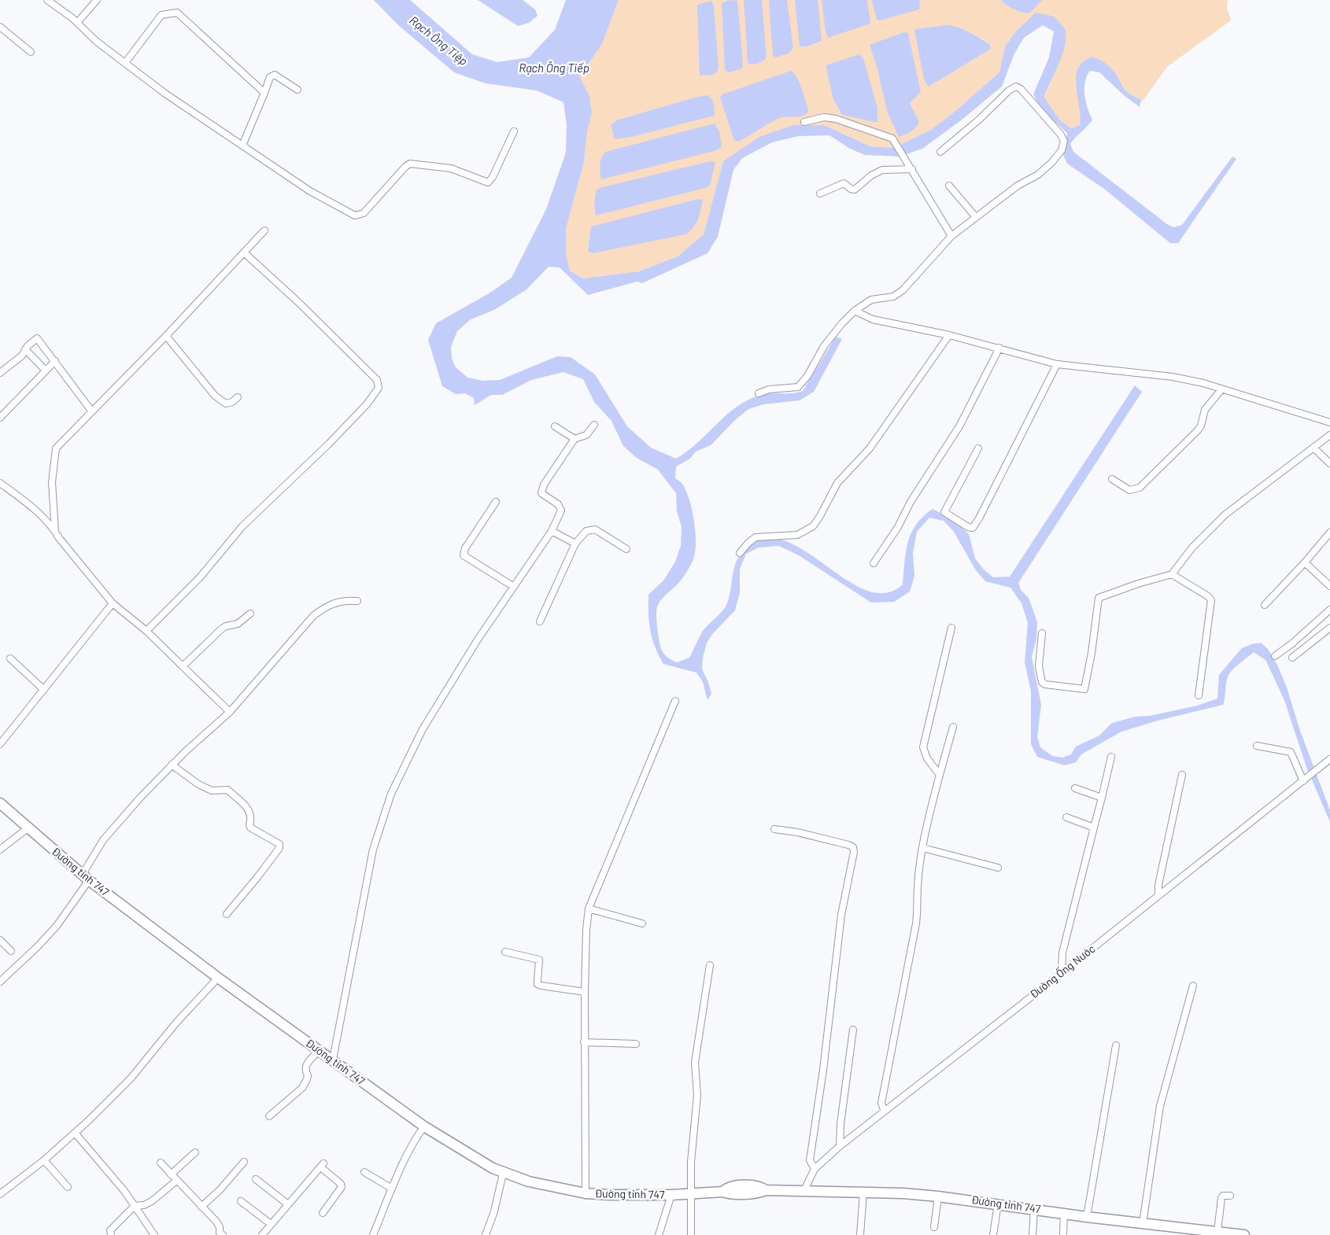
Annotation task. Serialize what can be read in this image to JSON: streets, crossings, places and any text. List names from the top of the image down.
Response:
{
  "streets": {
    "main road": ["Đường tỉnh 747"],
    "street": ["Đường Ống Nước"]
  },
  "crossings": [
    ["Đường tỉnh 747", "Đường Ống Nước"]
  ],
  "water": ["Rạch Ông Tiệp", "Rạch Ông Tiếp"]
}
